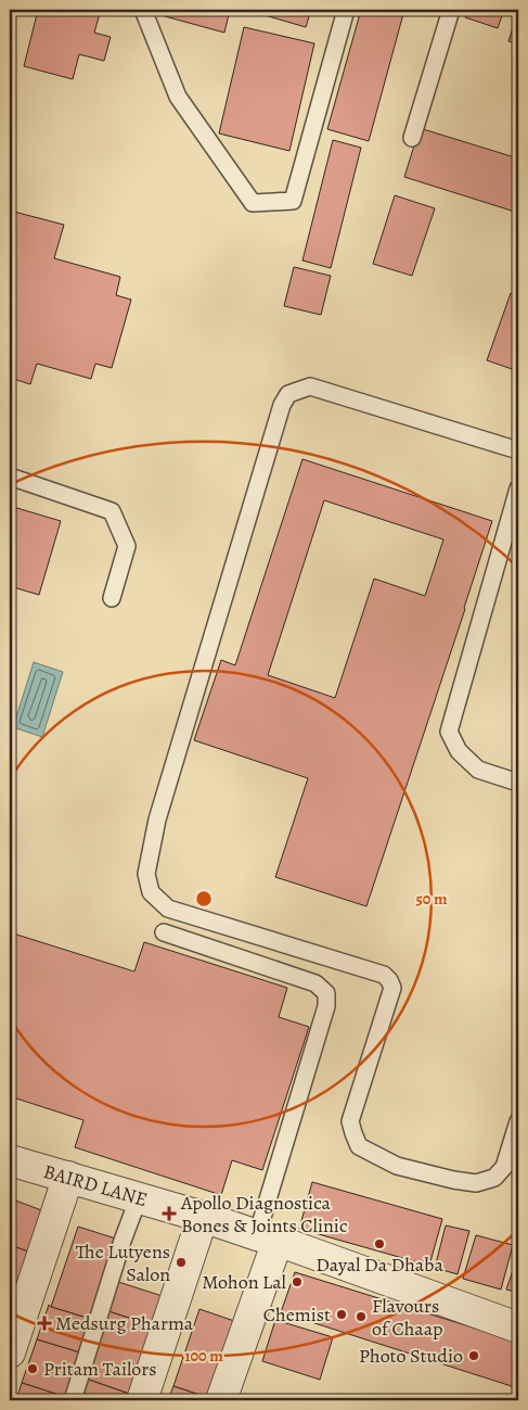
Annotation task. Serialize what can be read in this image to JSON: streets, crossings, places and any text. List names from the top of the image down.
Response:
{
  "streets": {
    "street": ["BAIRD LANE"]
  },
  "places": {
    "health": ["Apollo Diagnostica Bones & Joints Clinic", "Medsurg Pharma"],
    "other": [
      "Dayal Da Dhaba",
      "The Lutyens Salon",
      "Mohon Lal",
      "Chemist",
      "Flavours of Chaap",
      "Photo Studio",
      "Pritam Tailors"
    ]
  },
  "rings": ["50 m", "100 m"]
}
